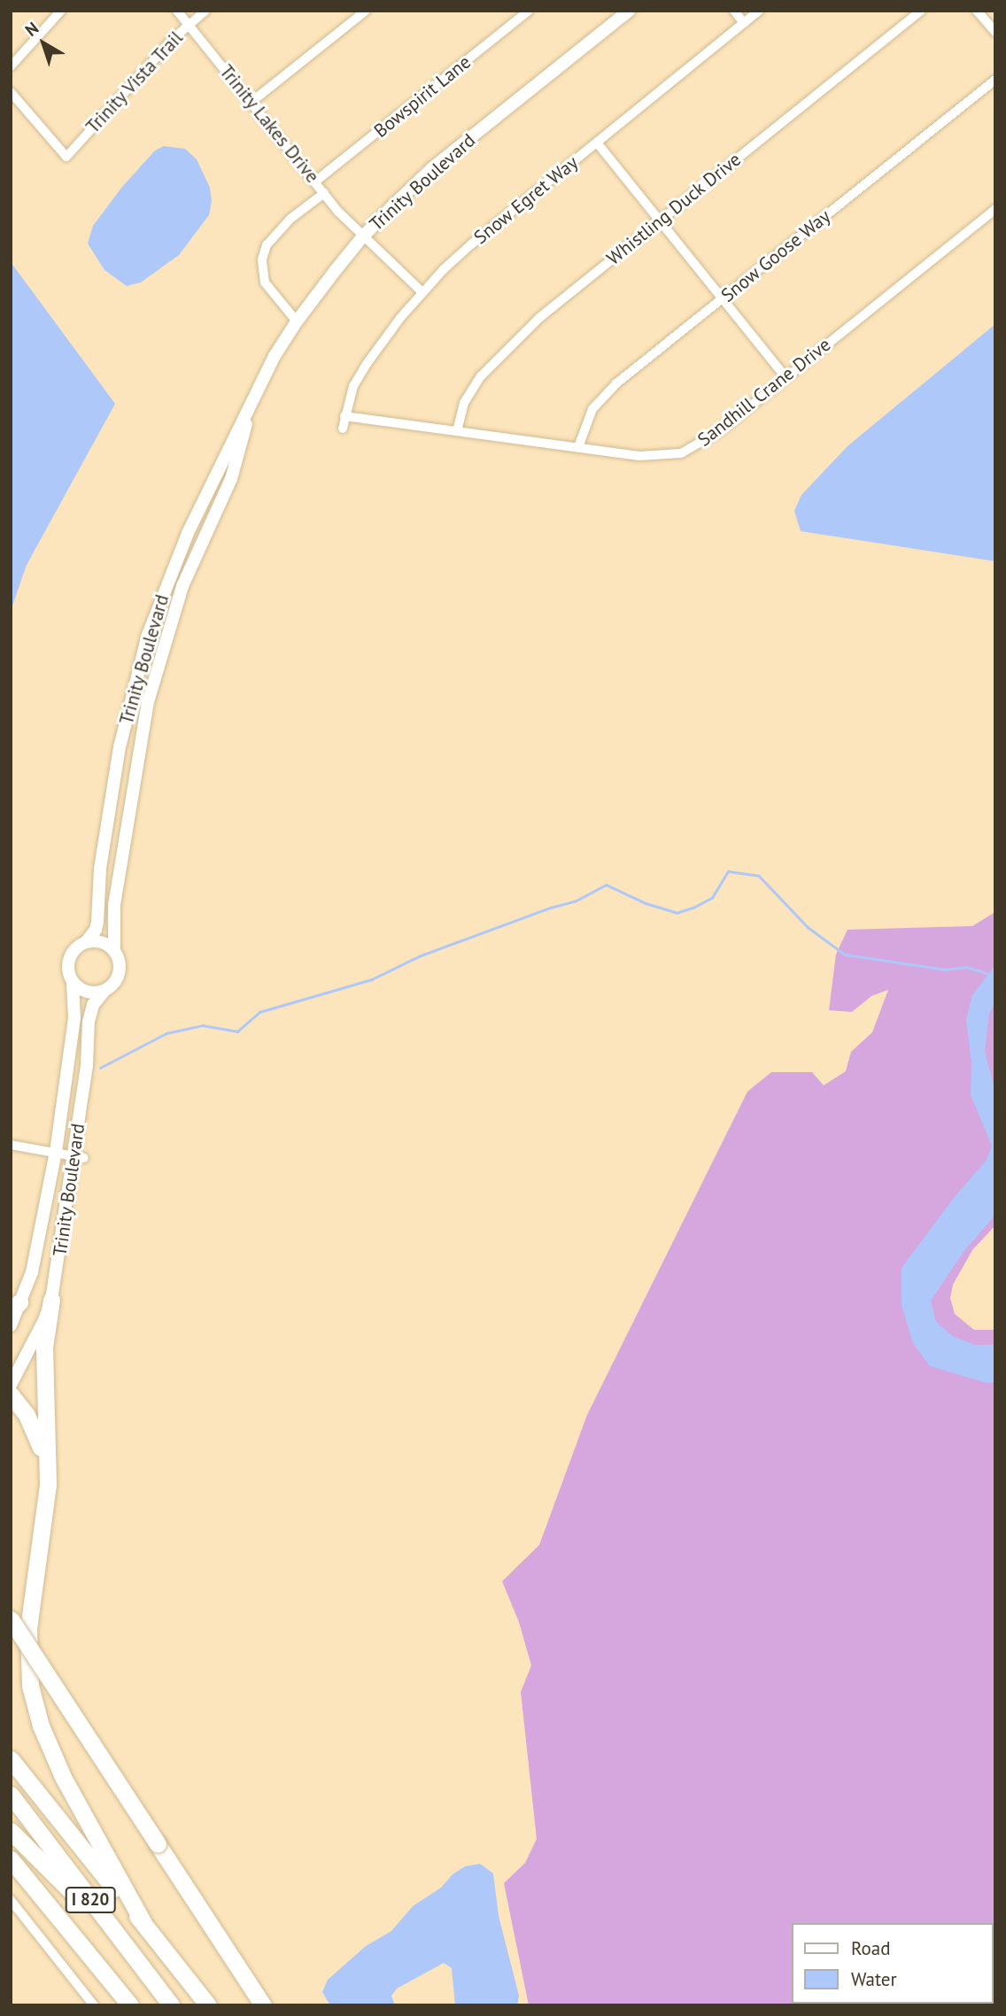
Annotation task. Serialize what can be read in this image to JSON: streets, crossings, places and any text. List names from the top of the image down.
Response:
{
  "streets": {
    "highway": ["I 820"],
    "main road": ["Trinity Boulevard"],
    "street": [
      "Trinity Vista Trail",
      "Bowspirit Lane",
      "Trinity Lakes Drive",
      "Snow Egret Way",
      "Whistling Duck Drive",
      "Snow Goose Way",
      "Sandhill Crane Drive"
    ]
  },
  "crossings": [
    ["Trinity Vista Trail", "Trinity Lakes Drive"],
    ["Bowspirit Lane", "Trinity Lakes Drive"],
    ["Trinity Lakes Drive", "Trinity Boulevard"],
    ["Trinity Lakes Drive", "Snow Egret Way"],
    ["Snow Egret Way", "Sandhill Crane Drive"],
    ["Whistling Duck Drive", "Sandhill Crane Drive"],
    ["Snow Goose Way", "Sandhill Crane Drive"]
  ],
  "legend": ["Road", "Water"],
  "north": "top left"
}
